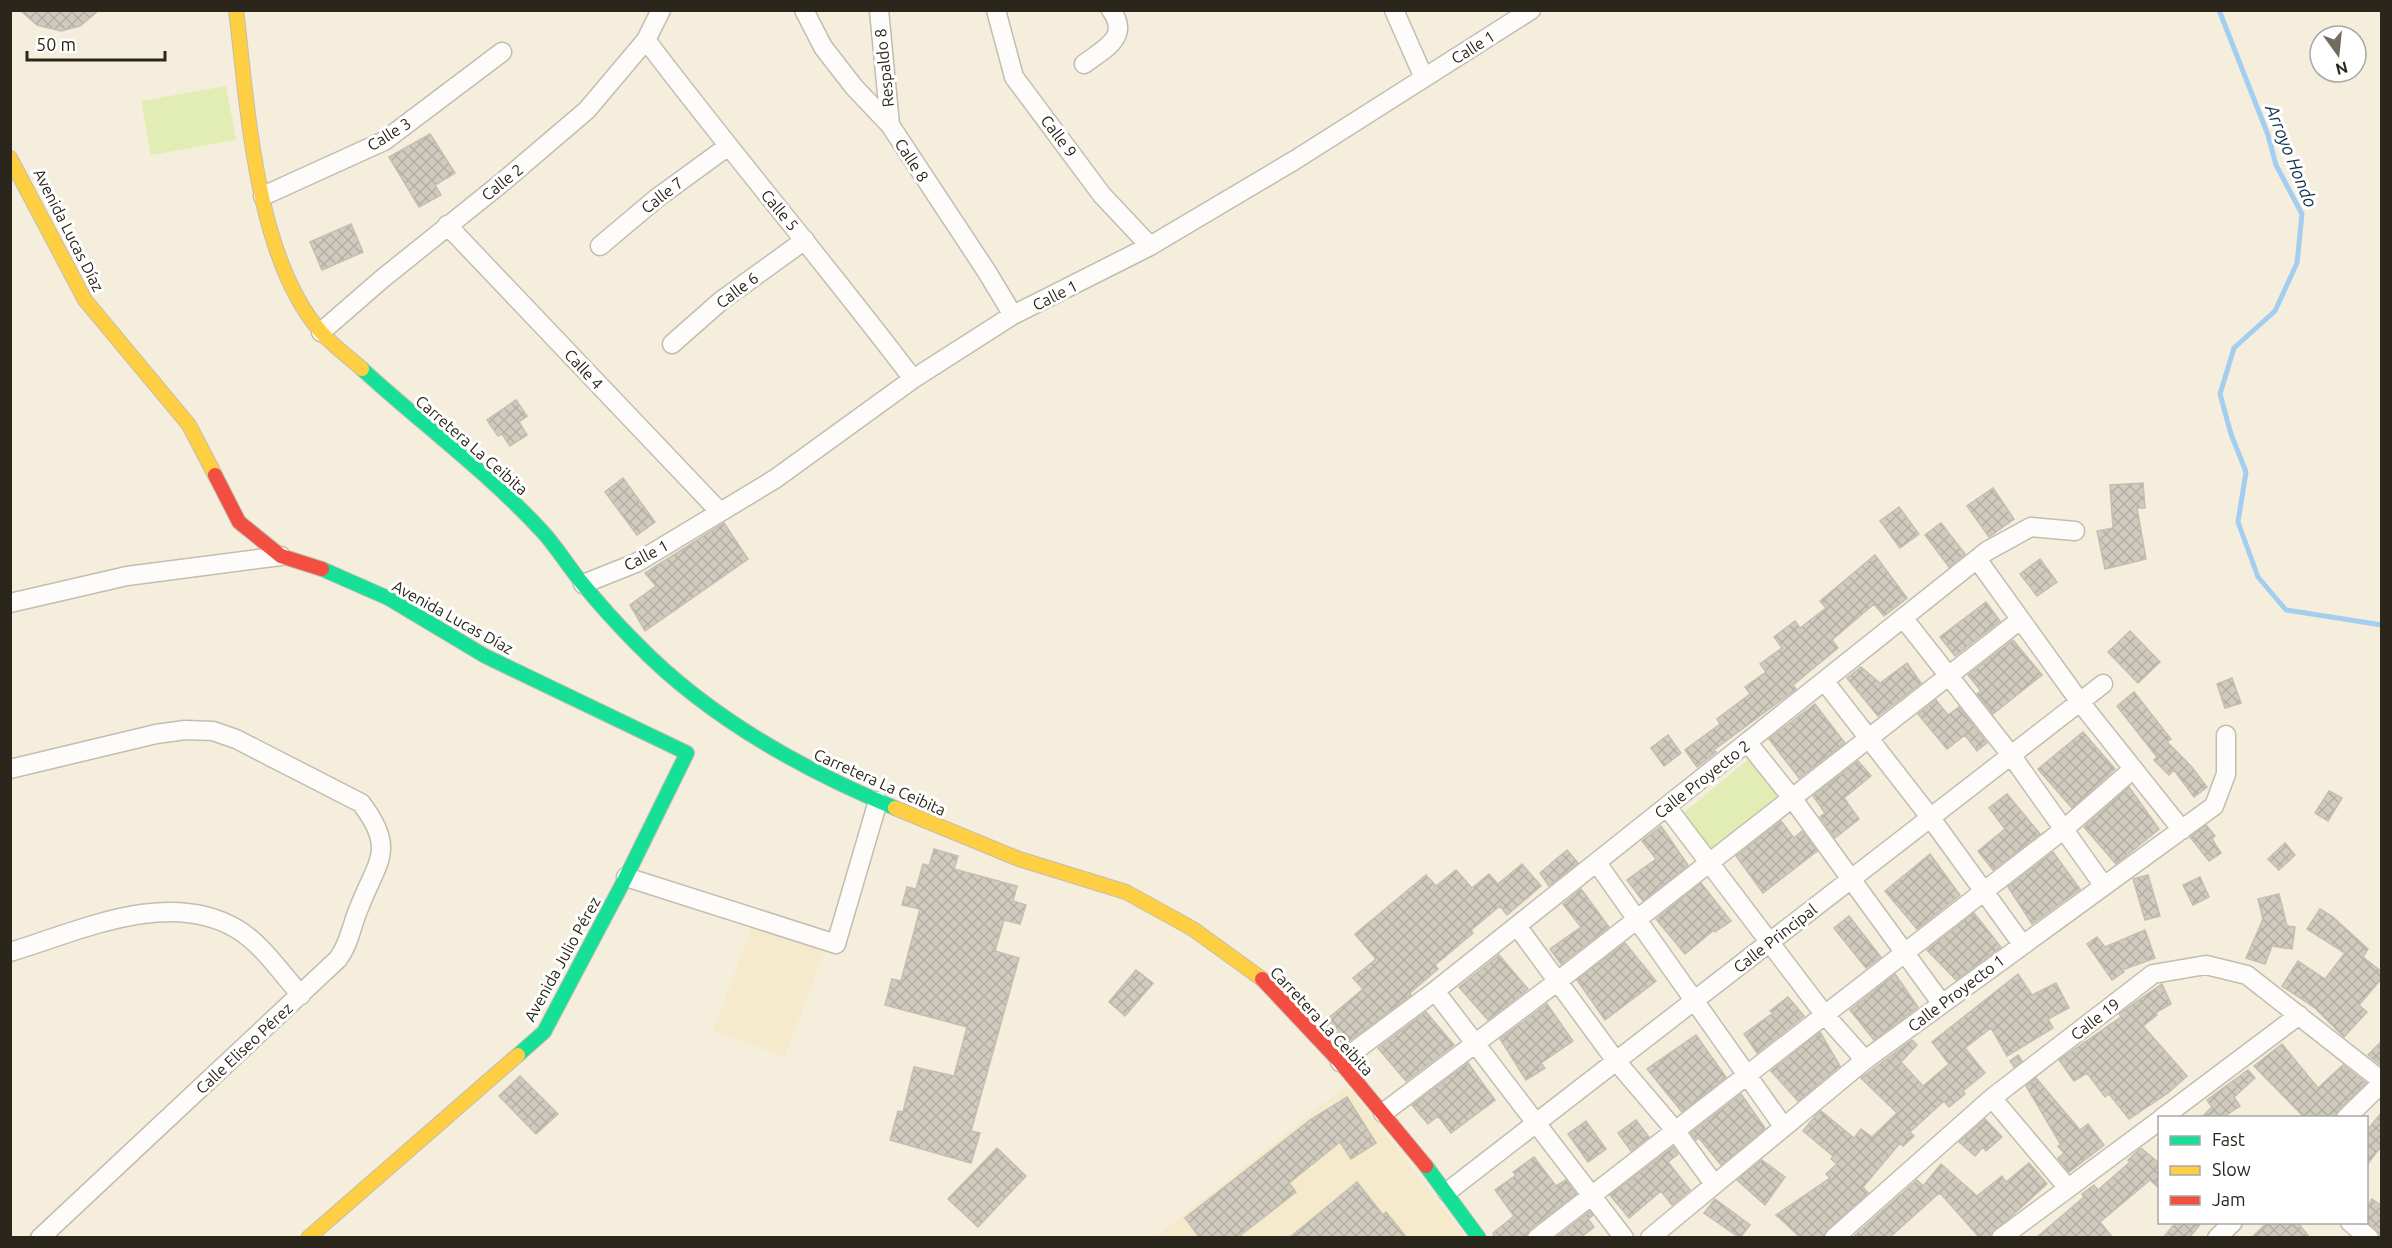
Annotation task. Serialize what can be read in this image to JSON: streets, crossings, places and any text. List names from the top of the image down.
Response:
{
  "streets": {
    "street": [
      "Calle 1",
      "Respaldo 8",
      "Calle 3",
      "Calle 9",
      "Calle 8",
      "Calle 2",
      "Calle 7",
      "Calle 5",
      "Avenida Lucas Díaz",
      "Calle 6",
      "Calle 4",
      "Carretera La Ceibita",
      "Calle Proyecto 2",
      "Calle Principal",
      "Avenida Julio Pérez",
      "Calle Proyecto 1",
      "Calle 19",
      "Calle Eliseo Pérez"
    ]
  },
  "crossings": [
    ["Calle 1", "Calle 9"],
    ["Calle 1", "Calle 8"],
    ["Calle 1", "Calle 5"],
    ["Calle 1", "Calle 4"],
    ["Calle 1", "Carretera La Ceibita"],
    ["Respaldo 8", "Calle 8"],
    ["Calle 3", "Carretera La Ceibita"],
    ["Calle 2", "Calle 5"],
    ["Calle 2", "Calle 4"],
    ["Calle 2", "Carretera La Ceibita"],
    ["Calle 7", "Calle 5"],
    ["Calle 5", "Calle 6"],
    ["Avenida Lucas Díaz", "Avenida Julio Pérez"],
    ["Carretera La Ceibita", "Calle Proyecto 2"],
    ["Carretera La Ceibita", "Calle Principal"]
  ],
  "water": ["Arroyo Hondo"],
  "legend": ["Fast", "Slow", "Jam"],
  "scale_bar": "50 m",
  "north": "bottom"
}
